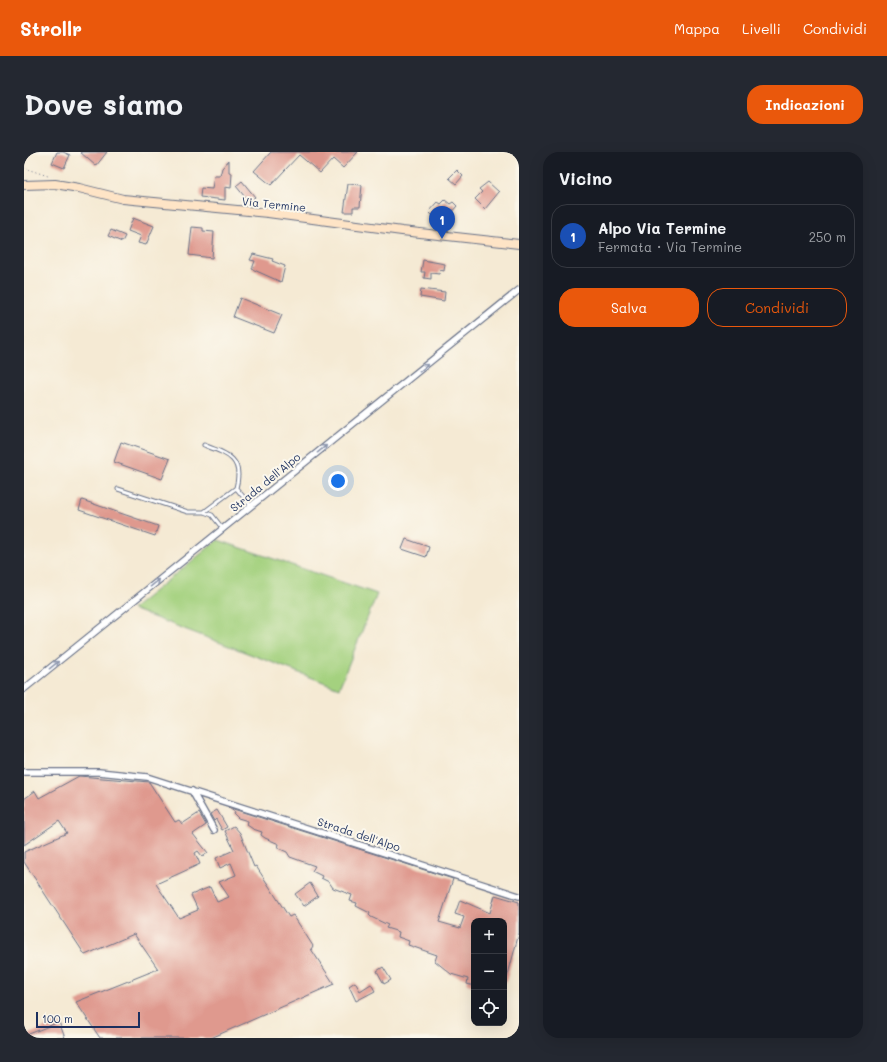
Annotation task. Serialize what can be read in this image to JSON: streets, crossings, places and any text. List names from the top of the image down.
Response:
{
  "streets": {
    "street": ["Via Termine", "Strada dell'Alpo"]
  },
  "one_way": ["Strada dell'Alpo"],
  "scale_bar": "100 m",
  "page": {
    "header": "Strollr",
    "nav": ["Mappa", "Livelli", "Condividi"],
    "buttons": [
      "Indicazioni",
      ["Salva", "Condividi"]
    ],
    "title": "Dove siamo",
    "heading": "Vicino",
    "list": [
      {
        "mark": "1",
        "name": "Alpo Via Termine",
        "note": "Fermata · Via Termine",
        "value": "250 m"
      }
    ],
    "pins": "1",
    "map_buttons": ["+", "−"],
    "scale": "100 m"
  }
}
